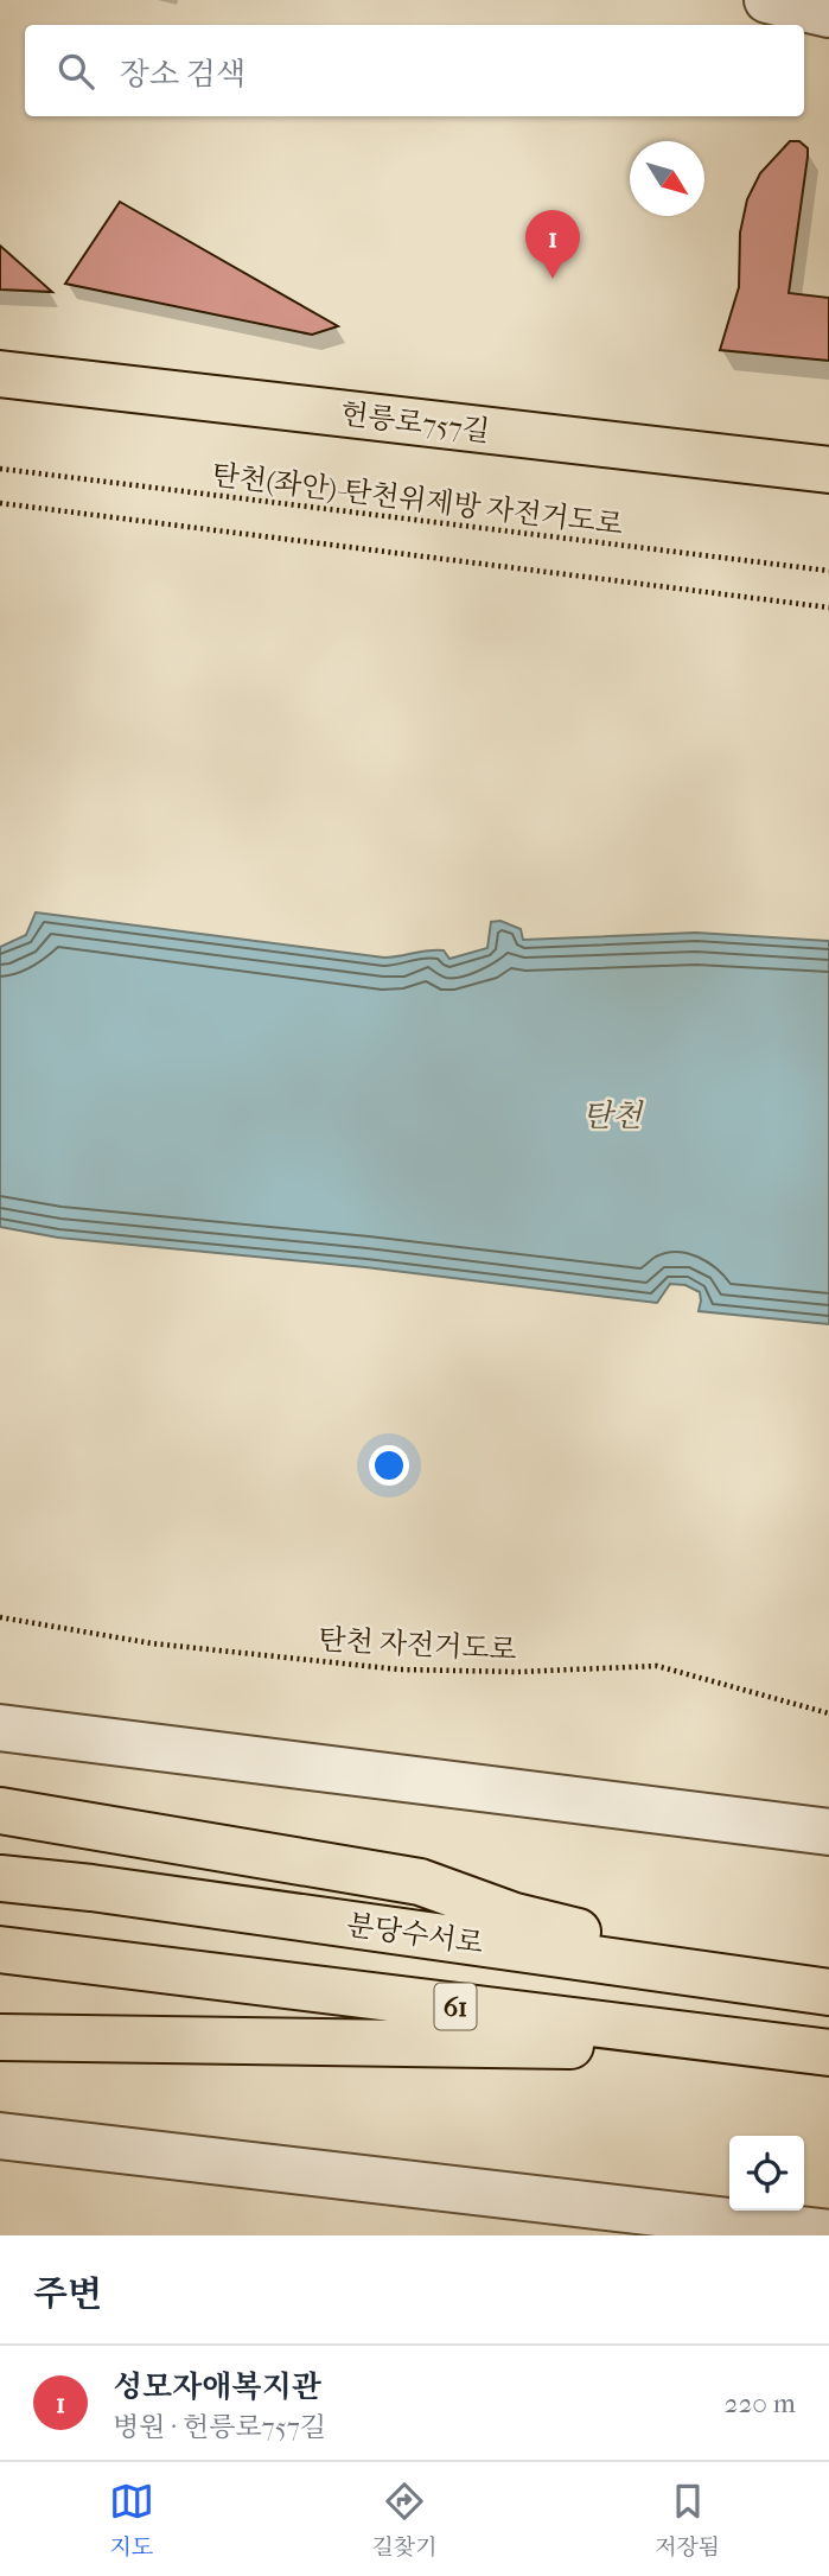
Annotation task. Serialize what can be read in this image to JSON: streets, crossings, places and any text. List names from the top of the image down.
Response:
{
  "streets": {
    "main road": ["헌릉로757길", "분당수서로", "61"],
    "path": ["탄천(좌안)-탄천위제방 자전거도로", "탄천 자전거도로"]
  },
  "water": ["탄천"],
  "north": "bottom right",
  "page": {
    "search": "장소 검색",
    "pins": "1",
    "heading": "주변",
    "list": [
      {
        "mark": "1",
        "name": "성모자애복지관",
        "note": "병원 · 헌릉로757길",
        "value": "220 m"
      }
    ],
    "nav": ["지도", "길찾기", "저장됨"]
  }
}
